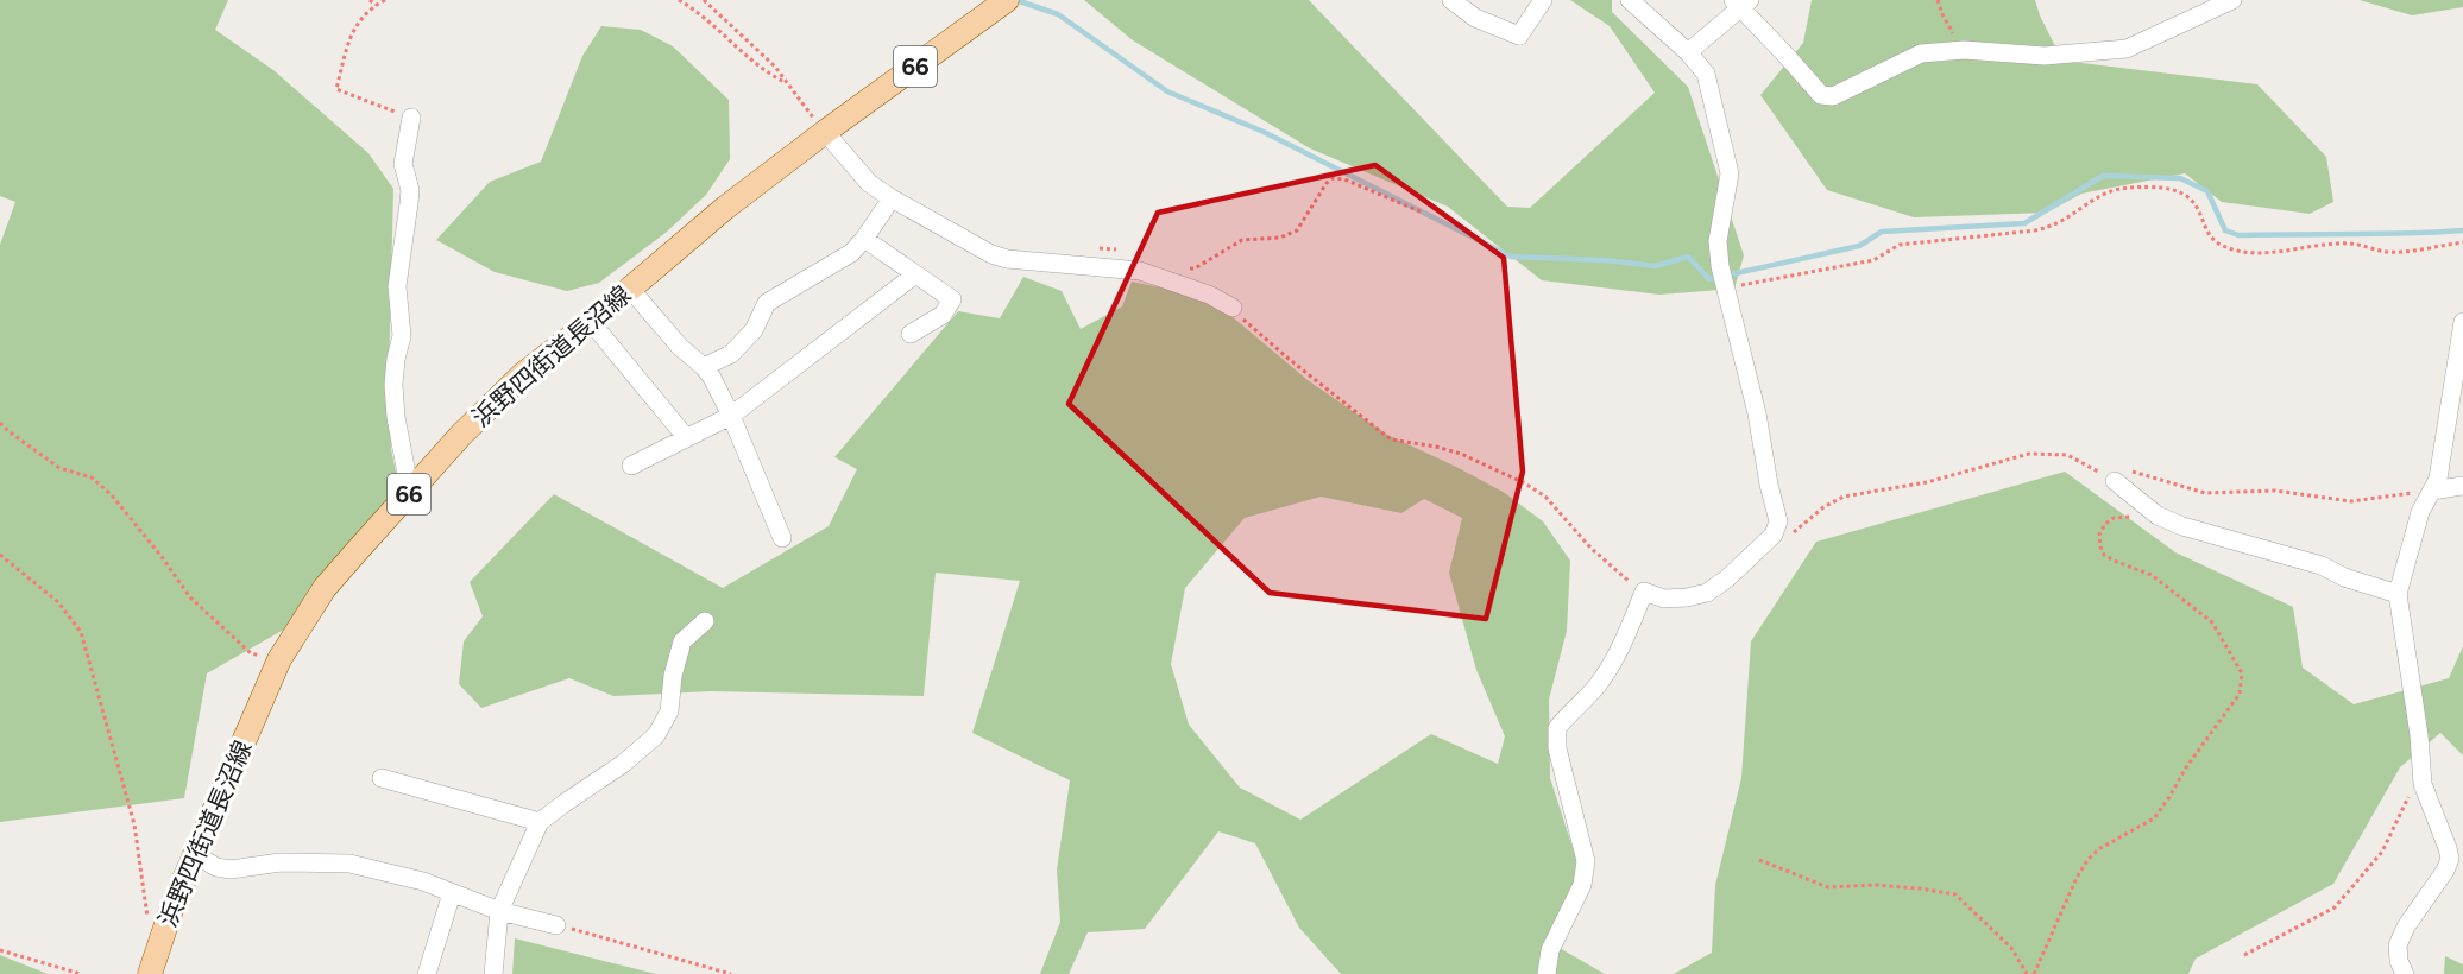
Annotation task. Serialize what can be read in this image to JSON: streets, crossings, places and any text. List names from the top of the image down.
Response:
{
  "streets": {
    "main road": ["66", "浜野四街道長沼線"]
  }
}
